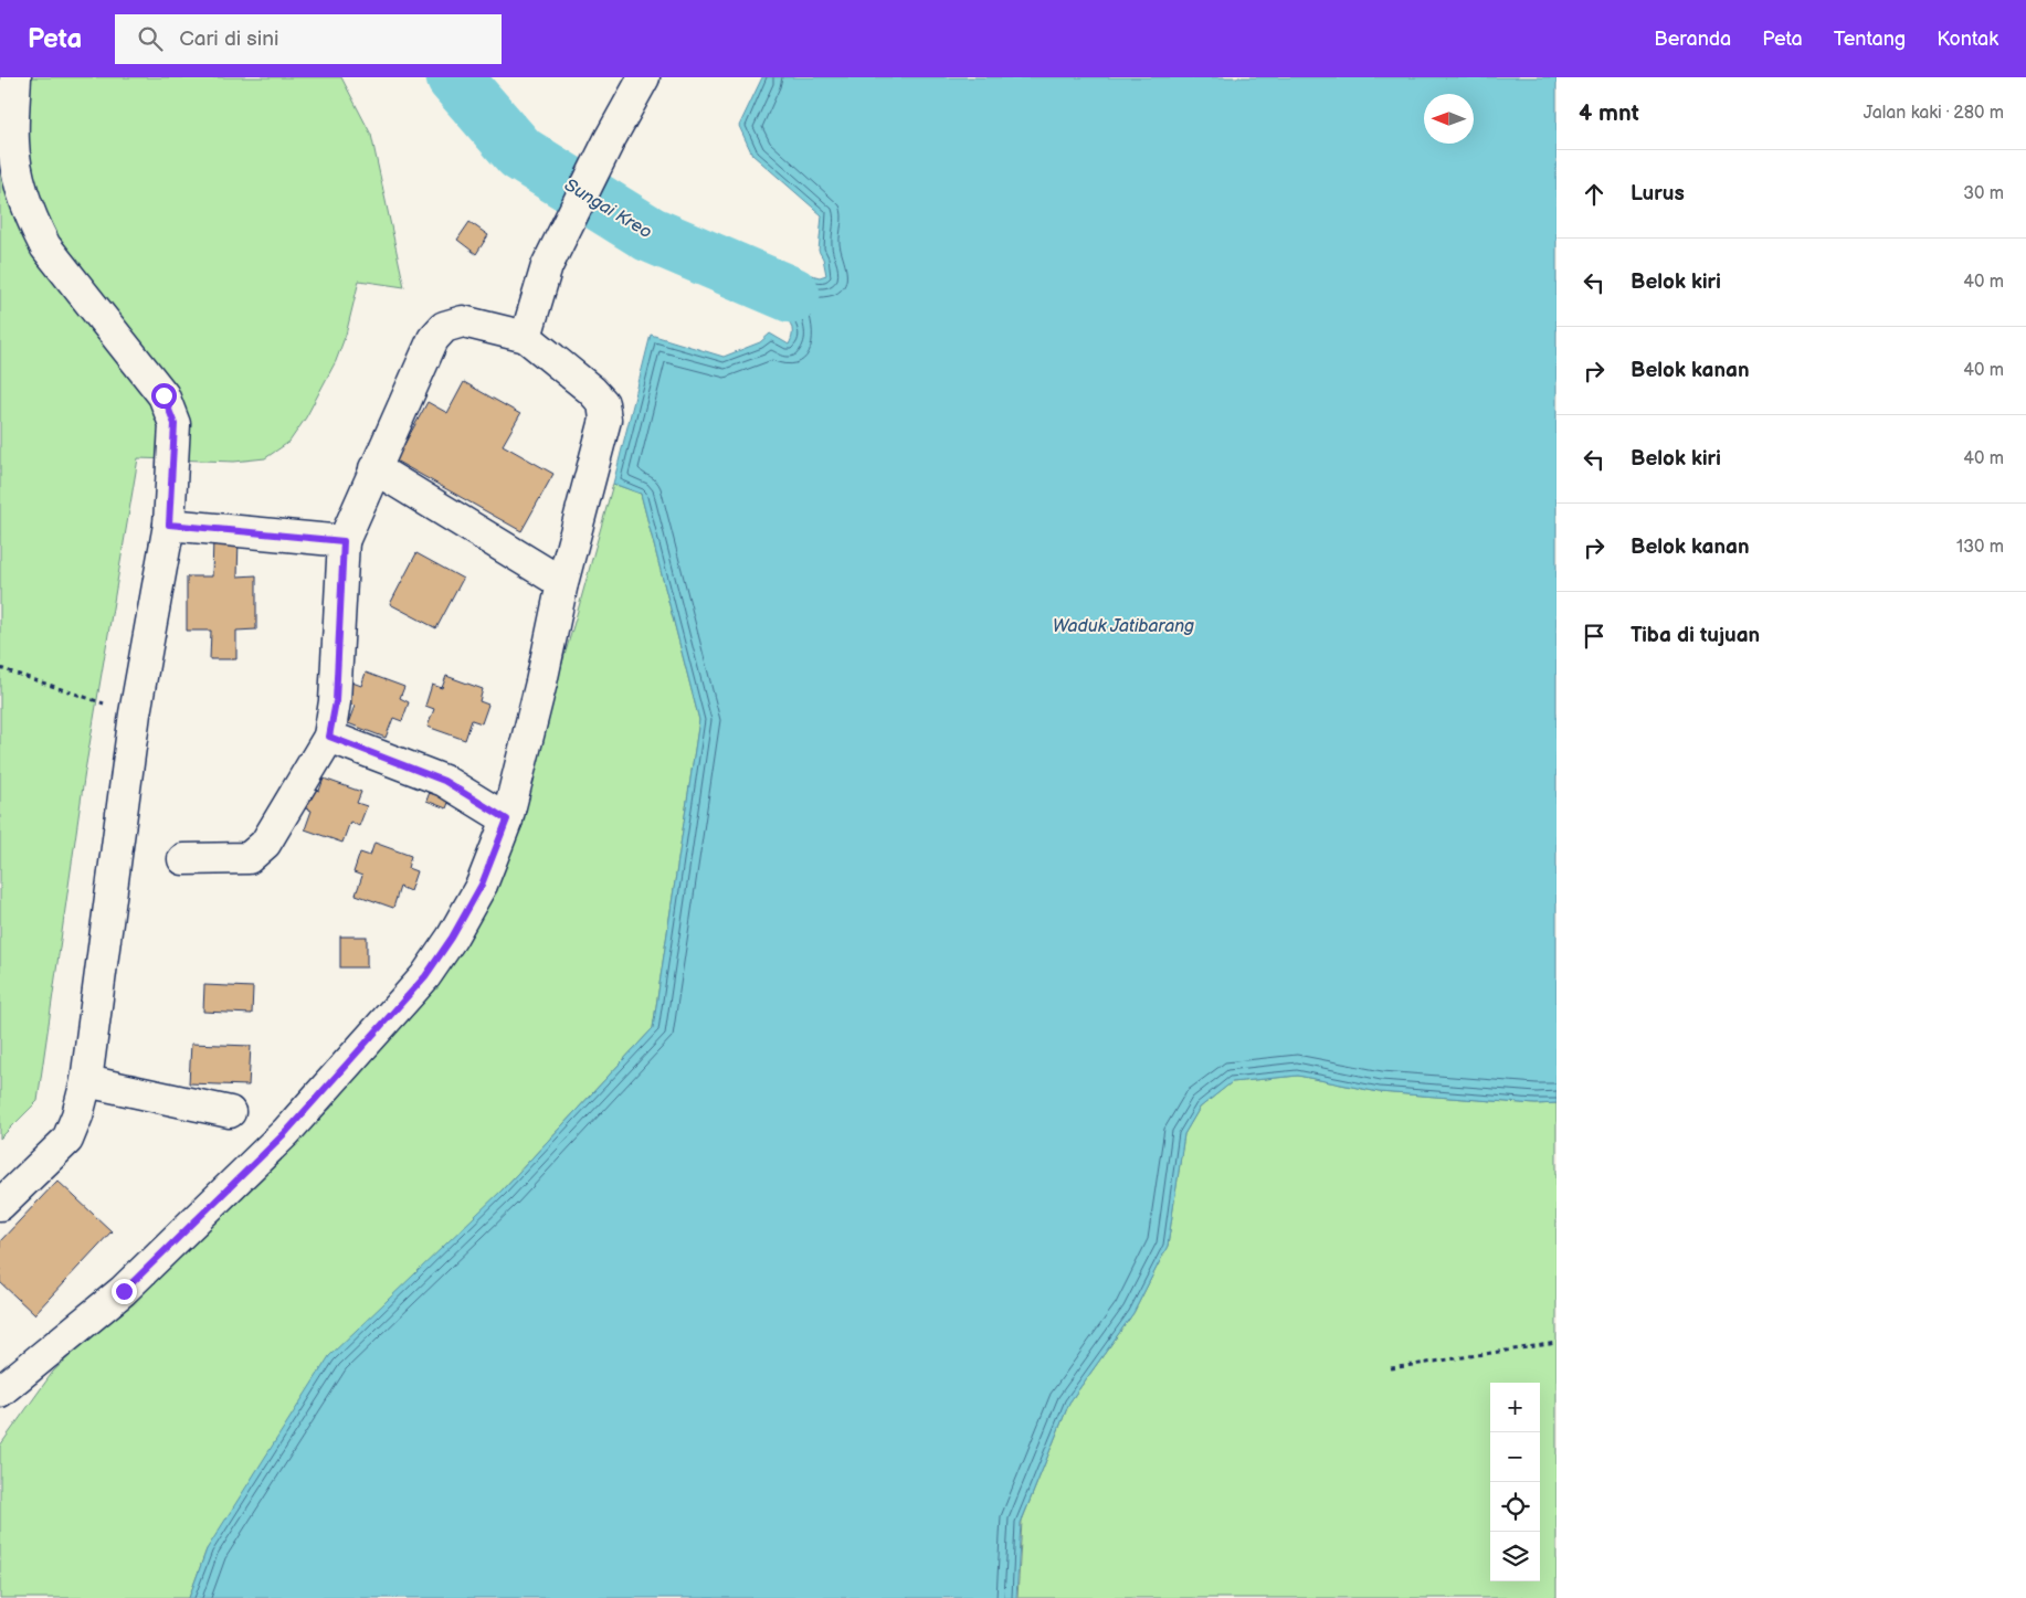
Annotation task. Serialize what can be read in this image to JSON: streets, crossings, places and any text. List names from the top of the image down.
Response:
{
  "water": ["Sungai Kreo", "Waduk Jatibarang"],
  "north": "left",
  "page": {
    "header": "Peta",
    "search": "Cari di sini",
    "nav": [
      "Beranda",
      "Peta",
      "Tentang",
      "Kontak"
    ],
    "heading": ["4 mnt", "Jalan kaki · 280 m"],
    "list": [
      ["Lurus", "30 m"],
      ["Belok kiri", "40 m"],
      ["Belok kanan", "40 m"],
      ["Belok kiri", "40 m"],
      ["Belok kanan", "130 m"],
      "Tiba di tujuan"
    ],
    "map_buttons": ["+", "−"]
  }
}
